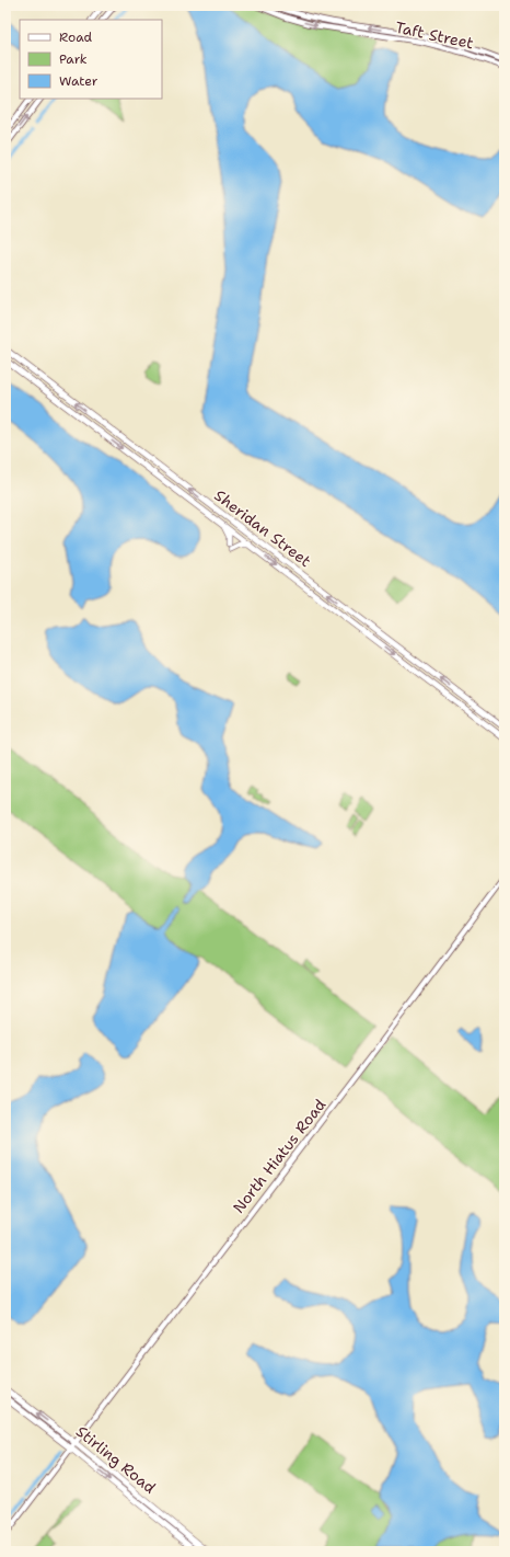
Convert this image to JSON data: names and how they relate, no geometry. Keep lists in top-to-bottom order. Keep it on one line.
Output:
{"streets":{"main road":["Sheridan Street","Stirling Road"],"street":["Taft Street","North Hiatus Road"]},"crossings":[["North Hiatus Road","Stirling Road"]],"legend":["Road","Park","Water"]}
